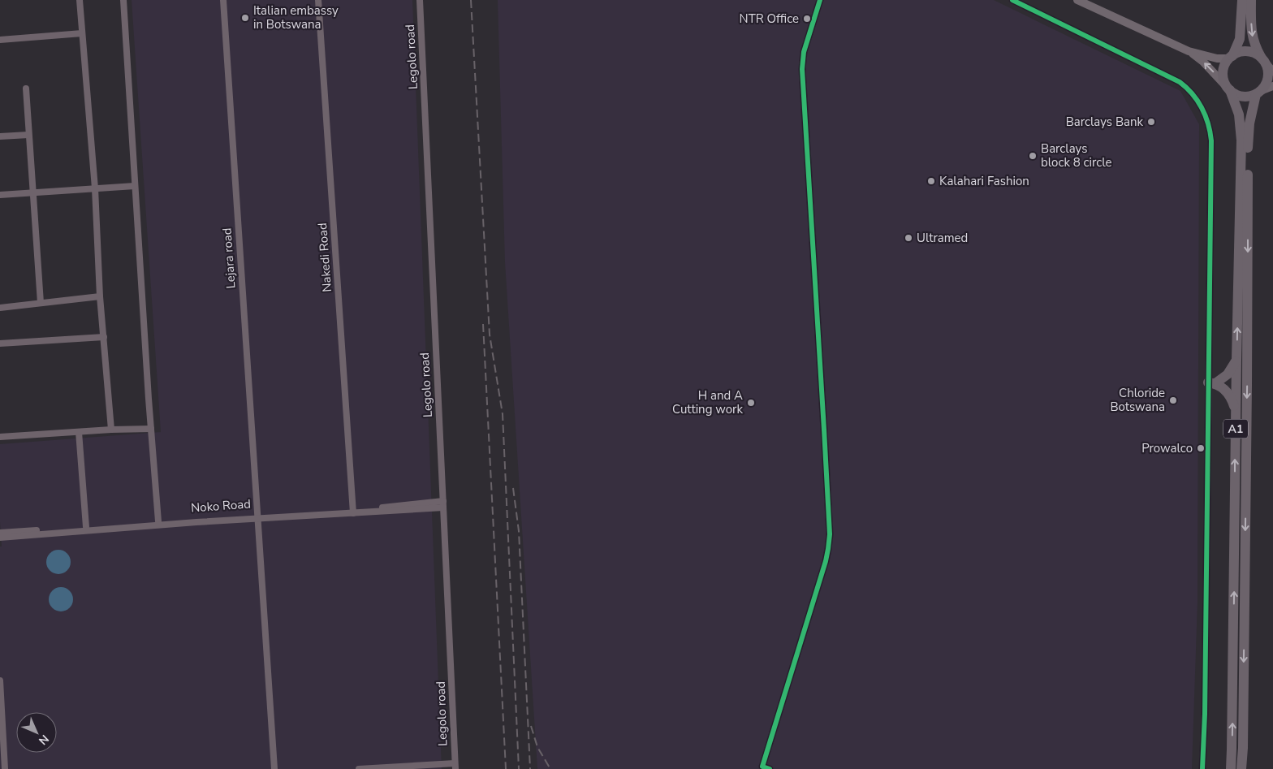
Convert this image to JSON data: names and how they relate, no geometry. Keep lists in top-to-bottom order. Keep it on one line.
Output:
{"streets":{"highway":["A1"],"street":["Legolo road","Nakedi Road","Lejara road","Noko Road"]},"crossings":[["Legolo road","Noko Road"],["Nakedi Road","Noko Road"],["Lejara road","Noko Road"]],"places":["Italian embassy in Botswana","NTR Office","Barclays Bank","Barclays block 8 circle","Kalahari Fashion","Ultramed","Chloride Botswana","H and A Cutting work","Prowalco"],"north":"bottom right"}
